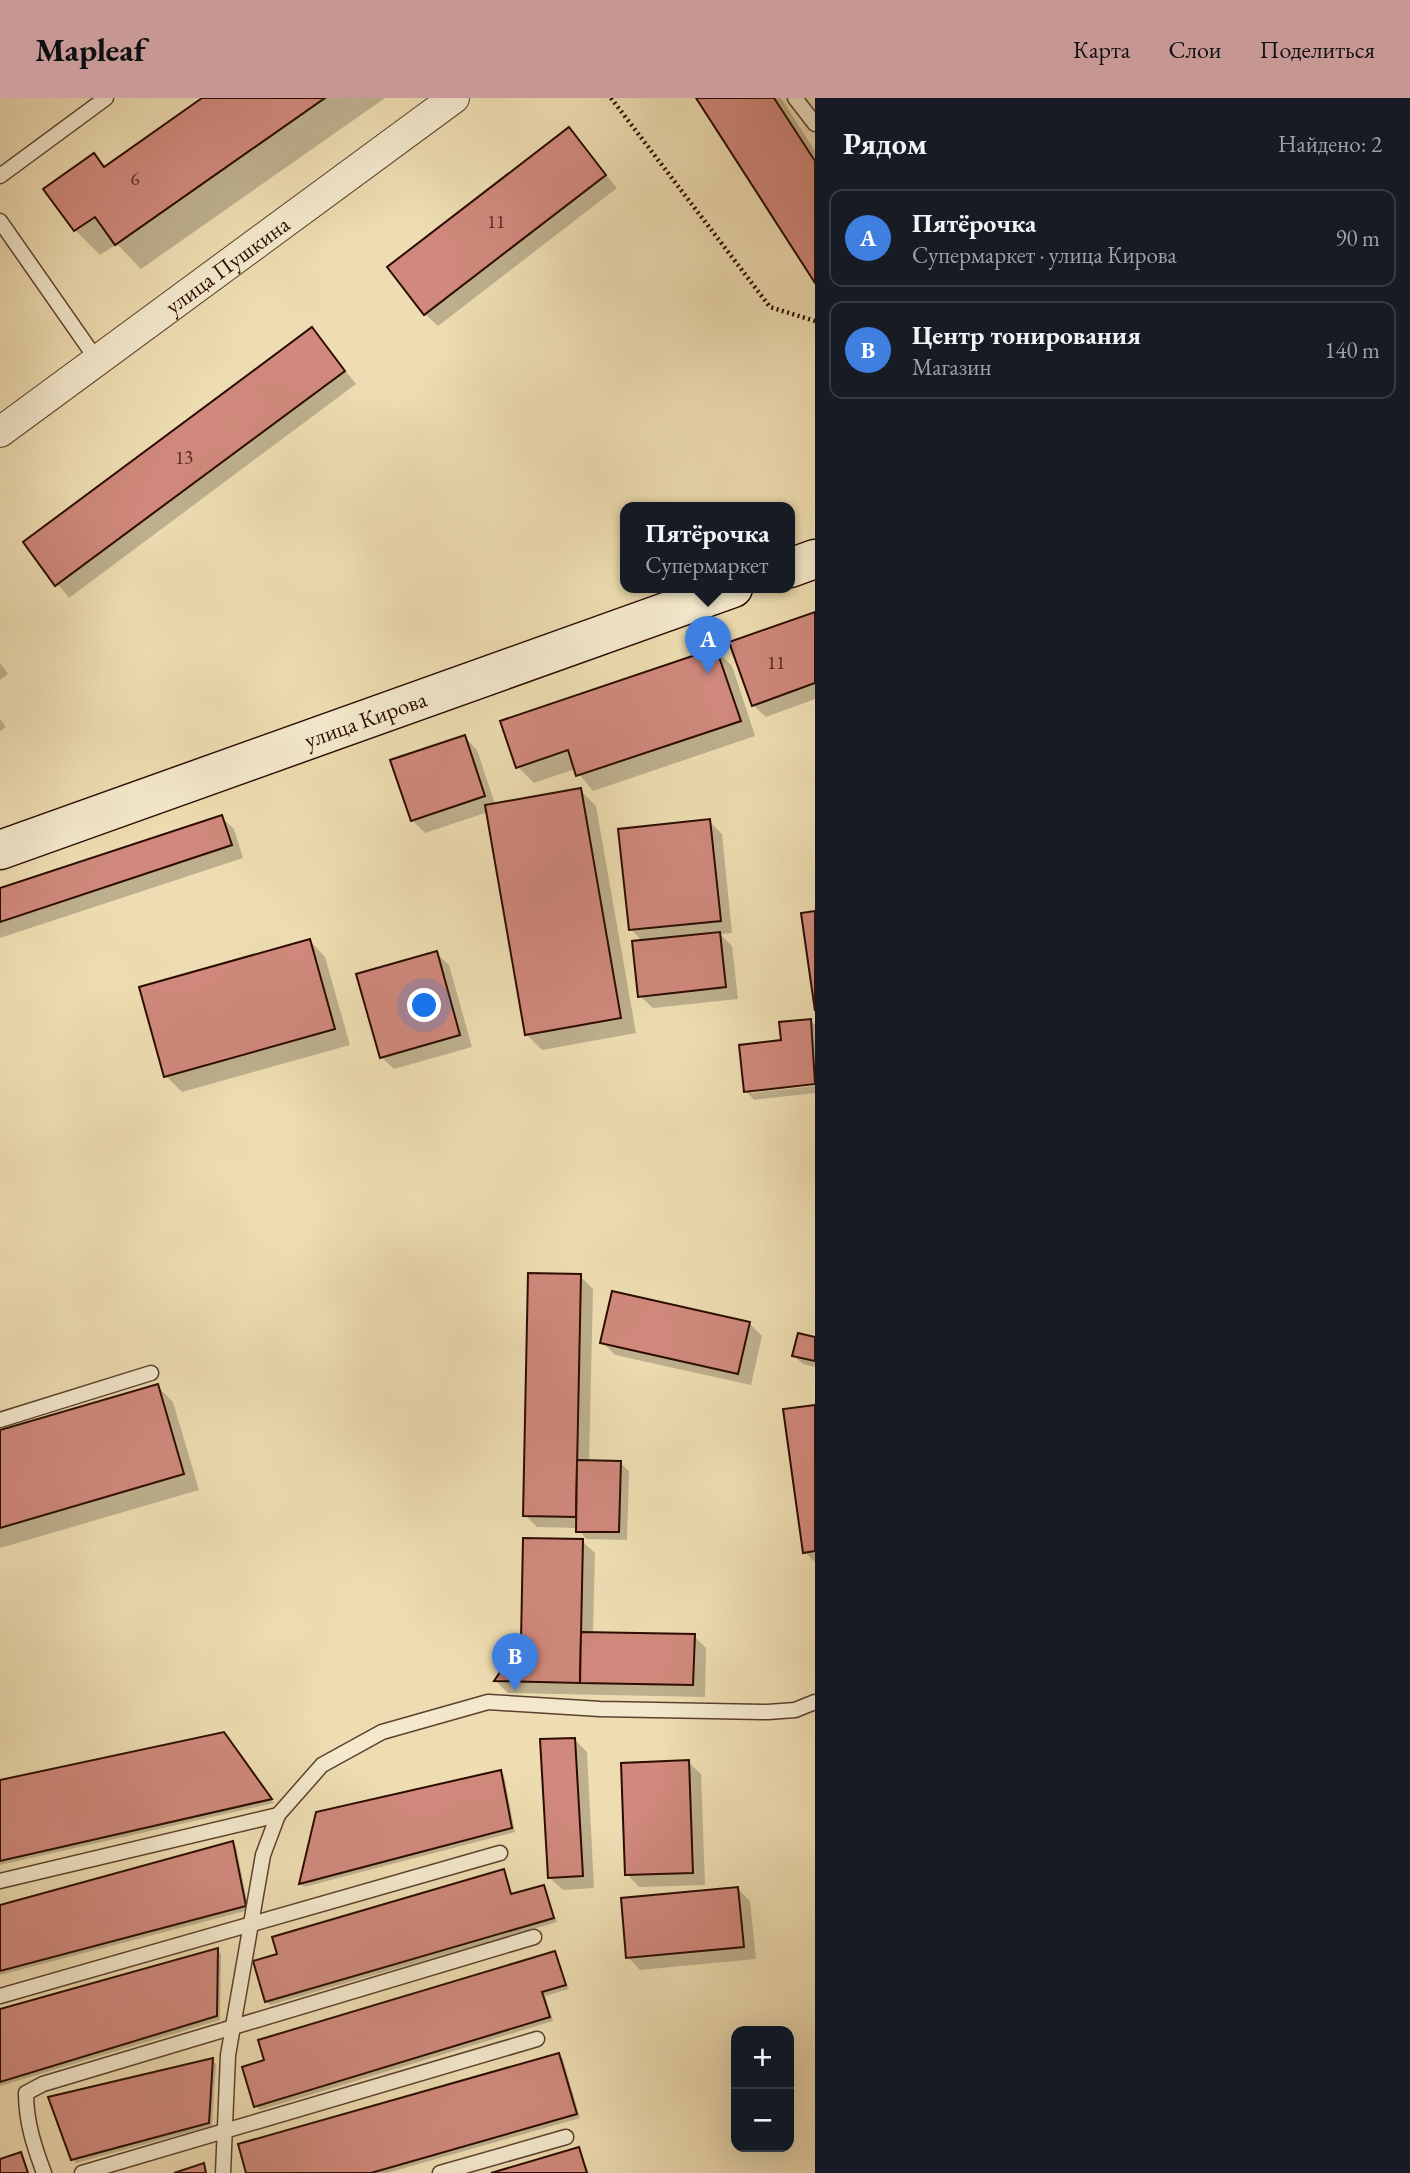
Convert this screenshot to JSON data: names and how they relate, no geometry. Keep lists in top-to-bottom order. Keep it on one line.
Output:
{"streets":{"street":["улица Пушкина","улица Кирова"]},"house_numbers":["6","11","13","11"],"page":{"header":"Mapleaf","nav":["Карта","Слои","Поделиться"],"heading":["Рядом","Найдено: 2"],"list":[{"mark":"A","name":"Пятёрочка","note":"Супермаркет · улица Кирова","value":"90 m"},{"mark":"B","name":"Центр тонирования","note":"Магазин","value":"140 m"}],"popup":["Пятёрочка","Супермаркет"],"pins":["A","B"],"map_buttons":["+","−"]}}
